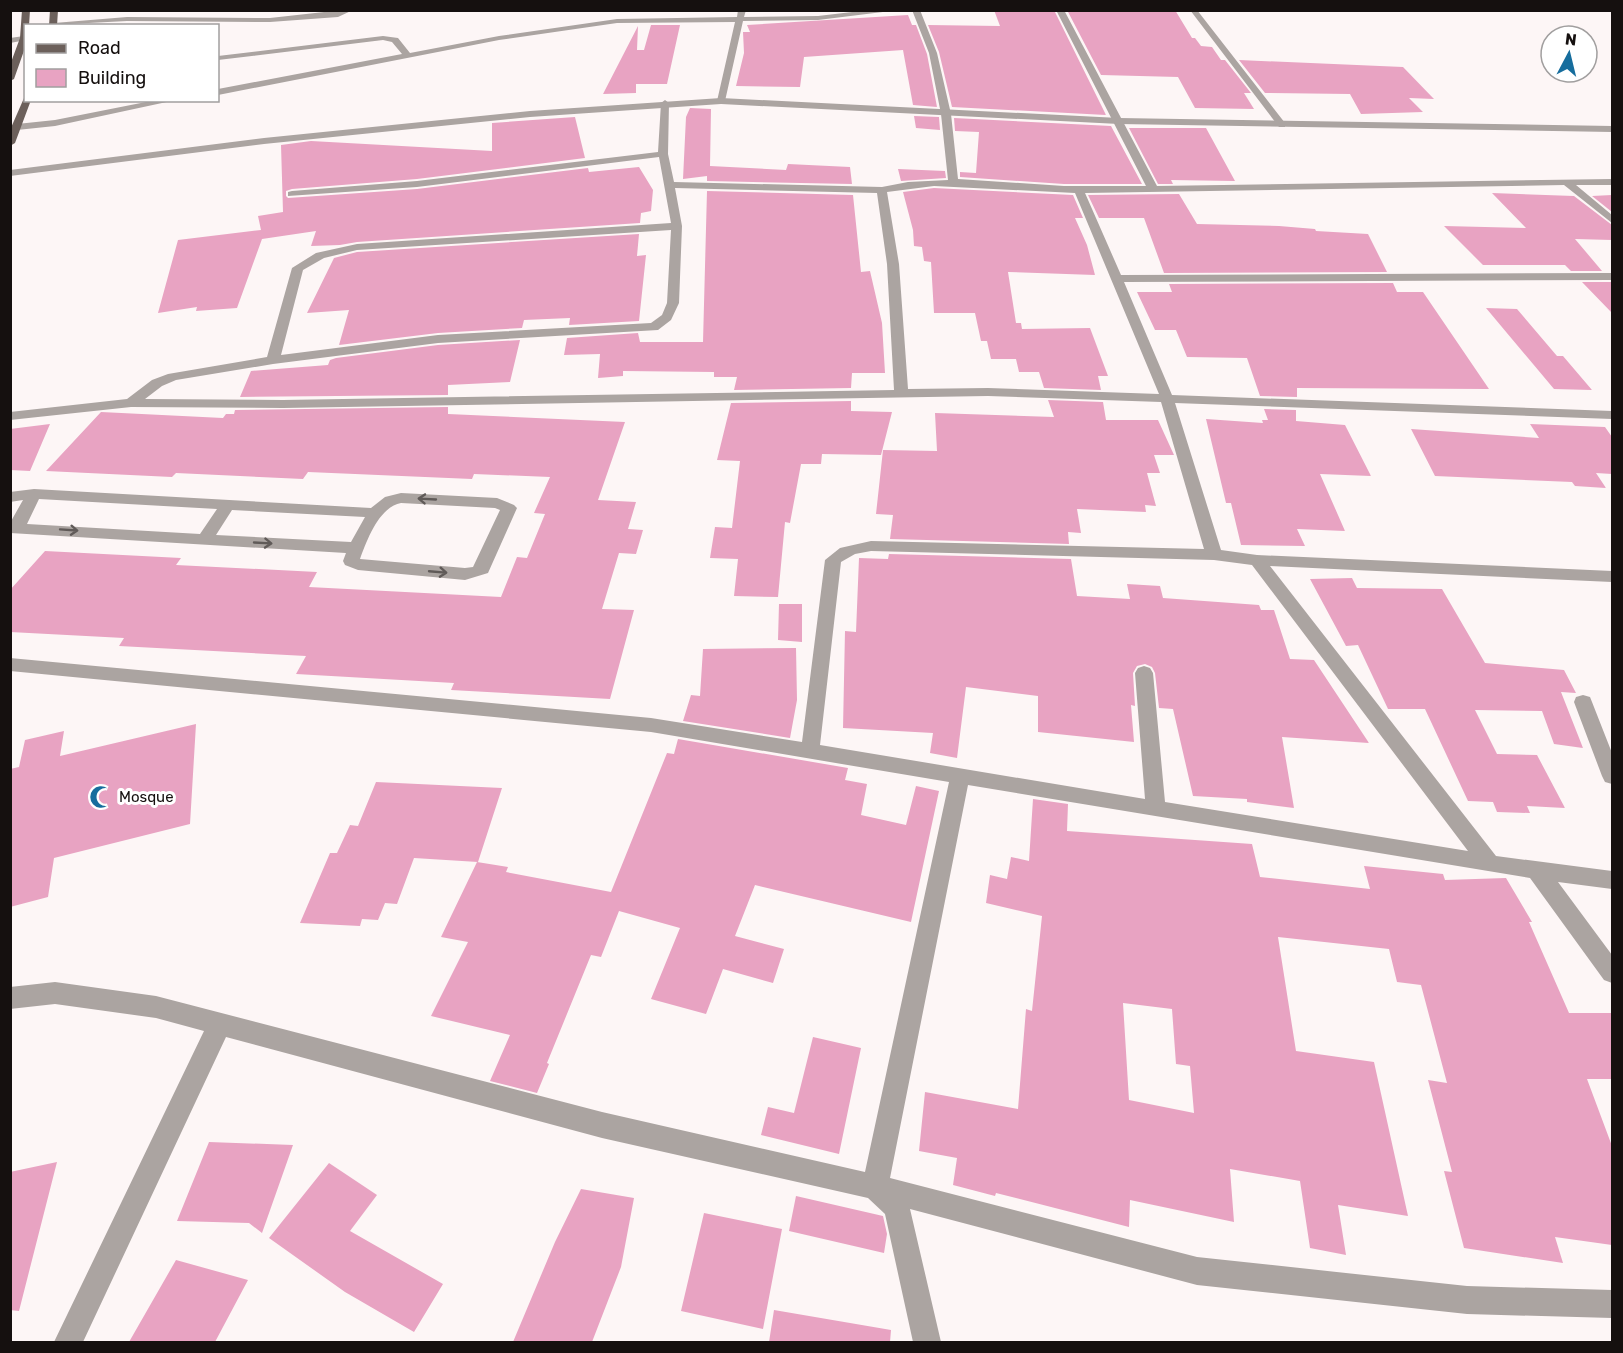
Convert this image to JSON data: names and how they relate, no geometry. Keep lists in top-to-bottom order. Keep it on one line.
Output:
{"places":{"mosque":["Mosque"]},"legend":["Road","Building"],"north":"top"}
